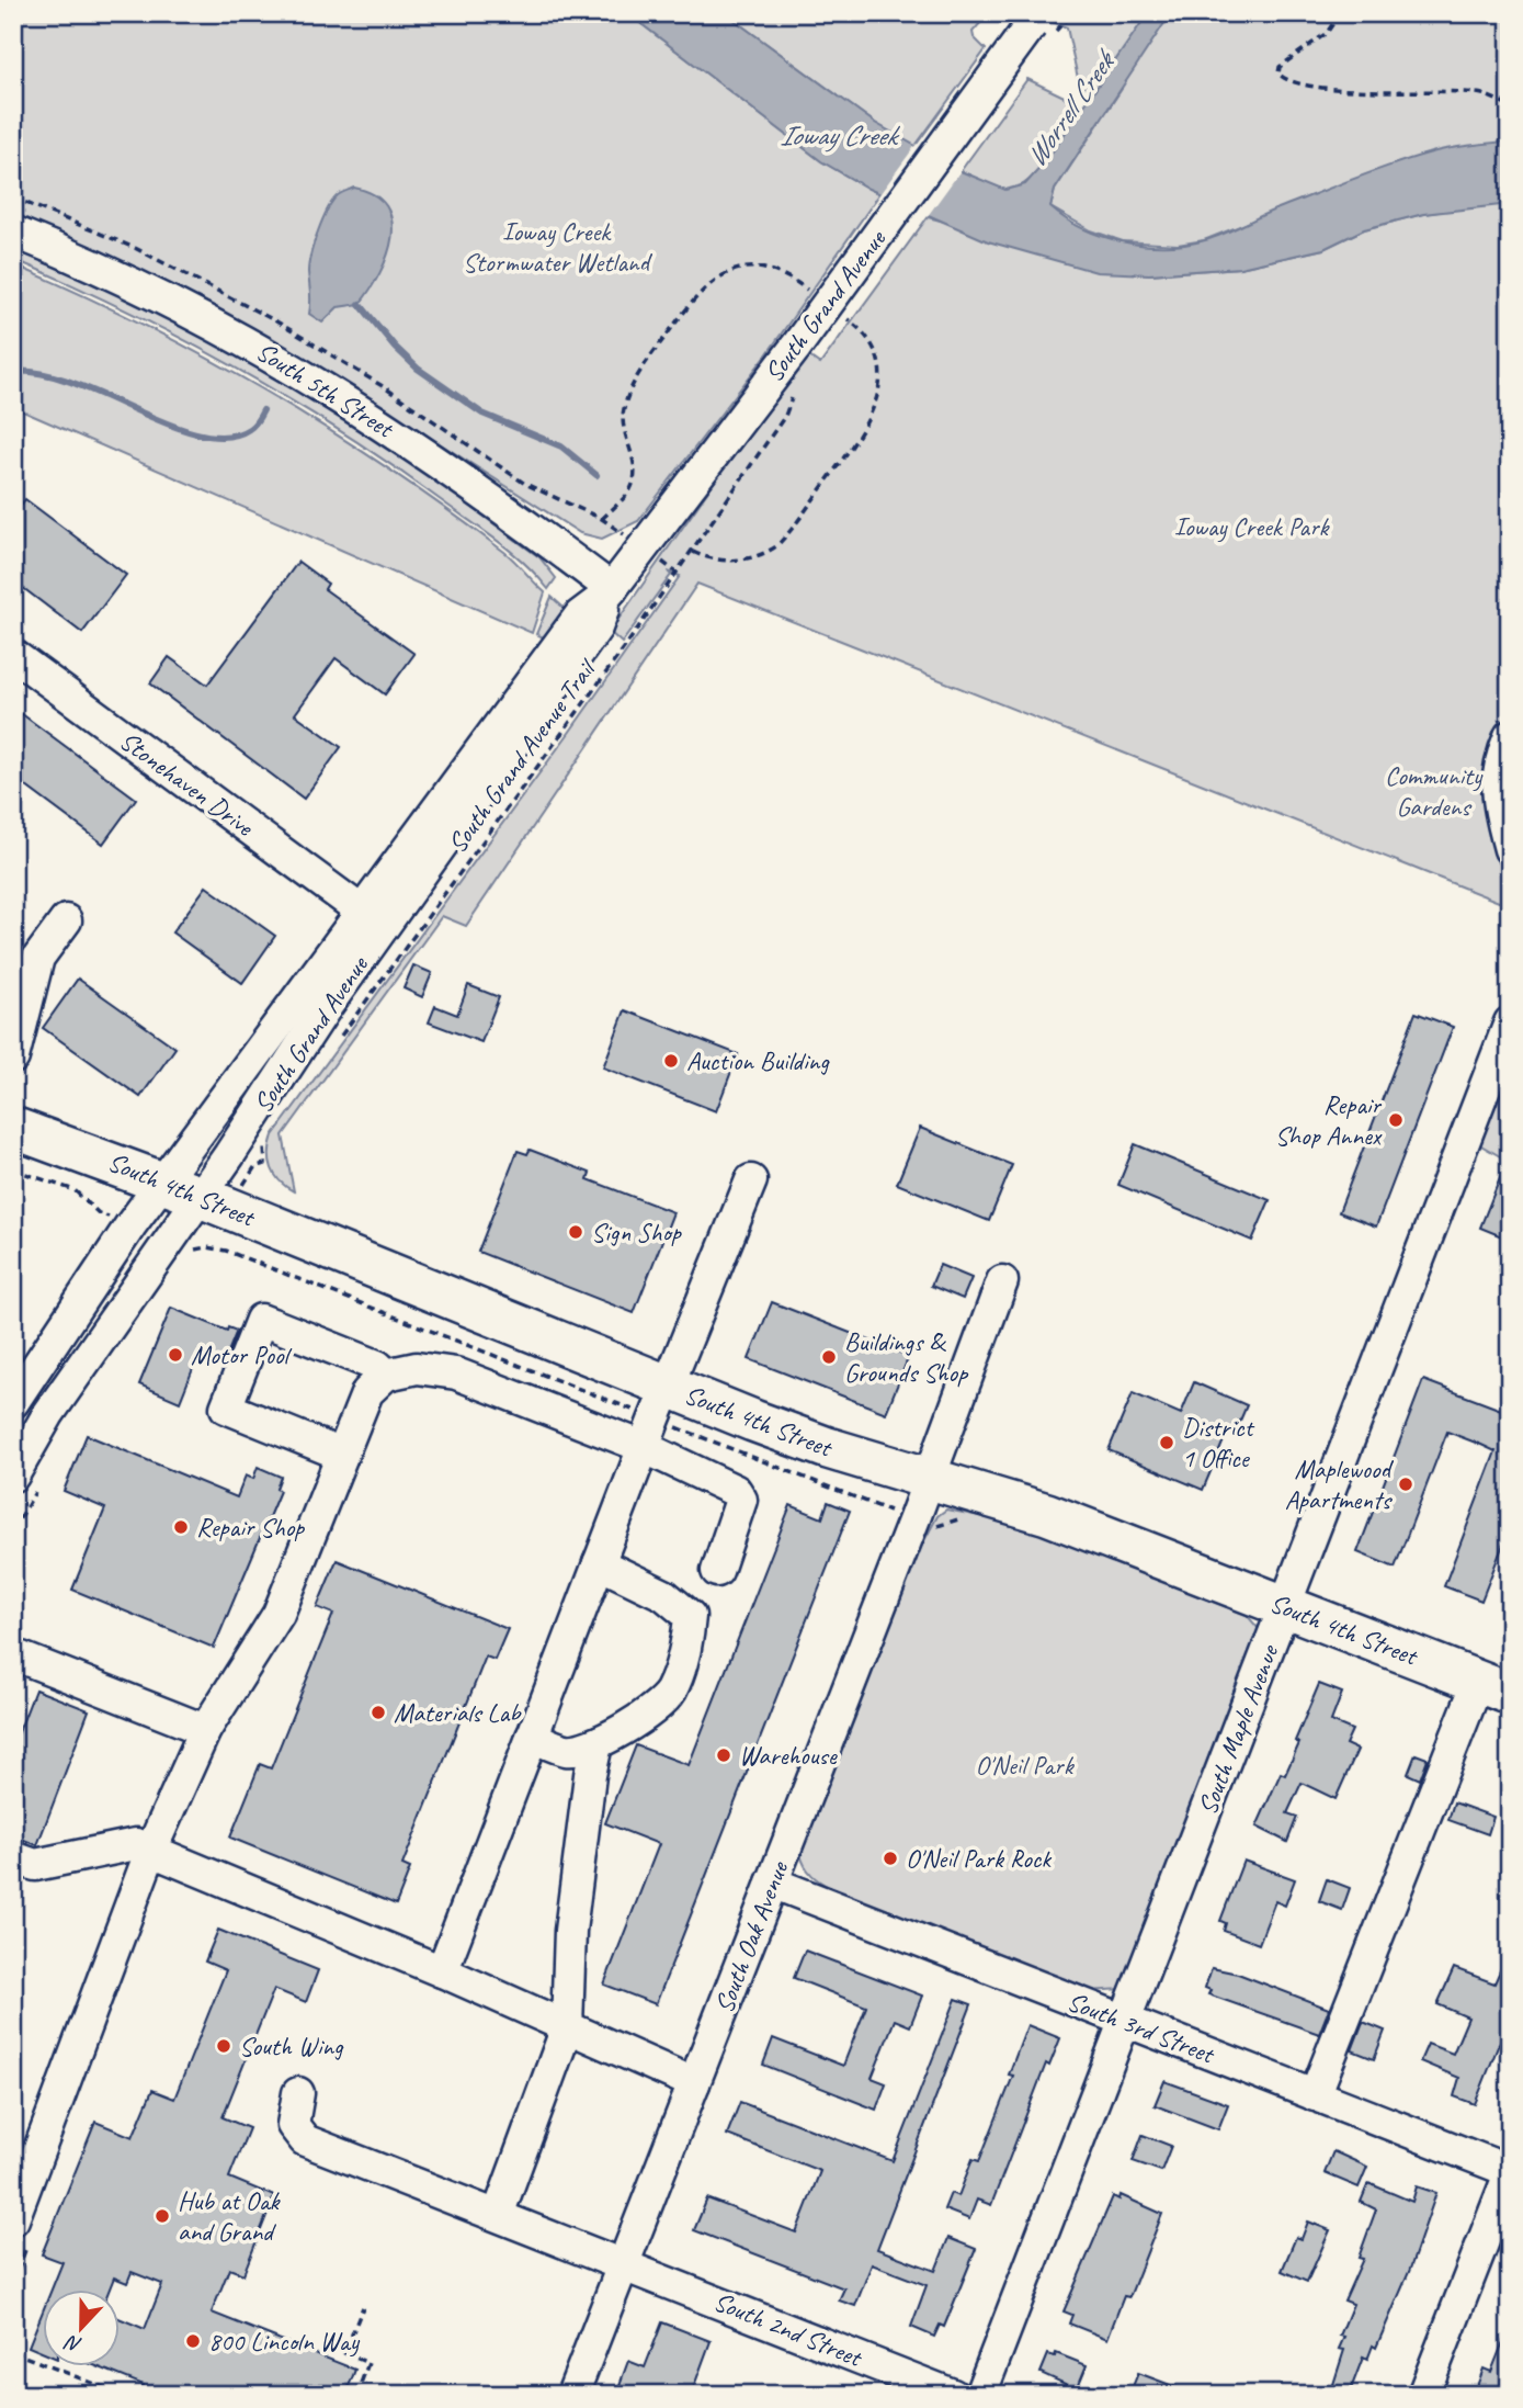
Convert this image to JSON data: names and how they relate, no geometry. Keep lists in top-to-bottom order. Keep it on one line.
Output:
{"streets":{"main road":["South 4th Street"],"street":["South Grand Avenue","South 5th Street","Stonehaven Drive","South Maple Avenue","South Oak Avenue","South 3rd Street","South 2nd Street"],"path":["South Grand Avenue Trail"]},"crossings":[["South Grand Avenue","South 5th Street"],["South Grand Avenue","Stonehaven Drive"],["South Grand Avenue","South 4th Street"],["South 4th Street","South Maple Avenue"],["South 4th Street","South Oak Avenue"],["South Maple Avenue","South 3rd Street"],["South Oak Avenue","South 3rd Street"],["South Oak Avenue","South 2nd Street"]],"water":["Worrell Creek","Ioway Creek"],"parks":["Ioway Creek Stormwater Wetland","Ioway Creek Park","Community Gardens","O'Neil Park"],"places":["Auction Building","Repair Shop Annex","Sign Shop","Motor Pool","Buildings & Grounds Shop","District 1 Office","Maplewood Apartments","Repair Shop","Materials Lab","Warehouse","O'Neil Park Rock","South Wing","Hub at Oak and Grand","800 Lincoln Way"],"north":"bottom"}
